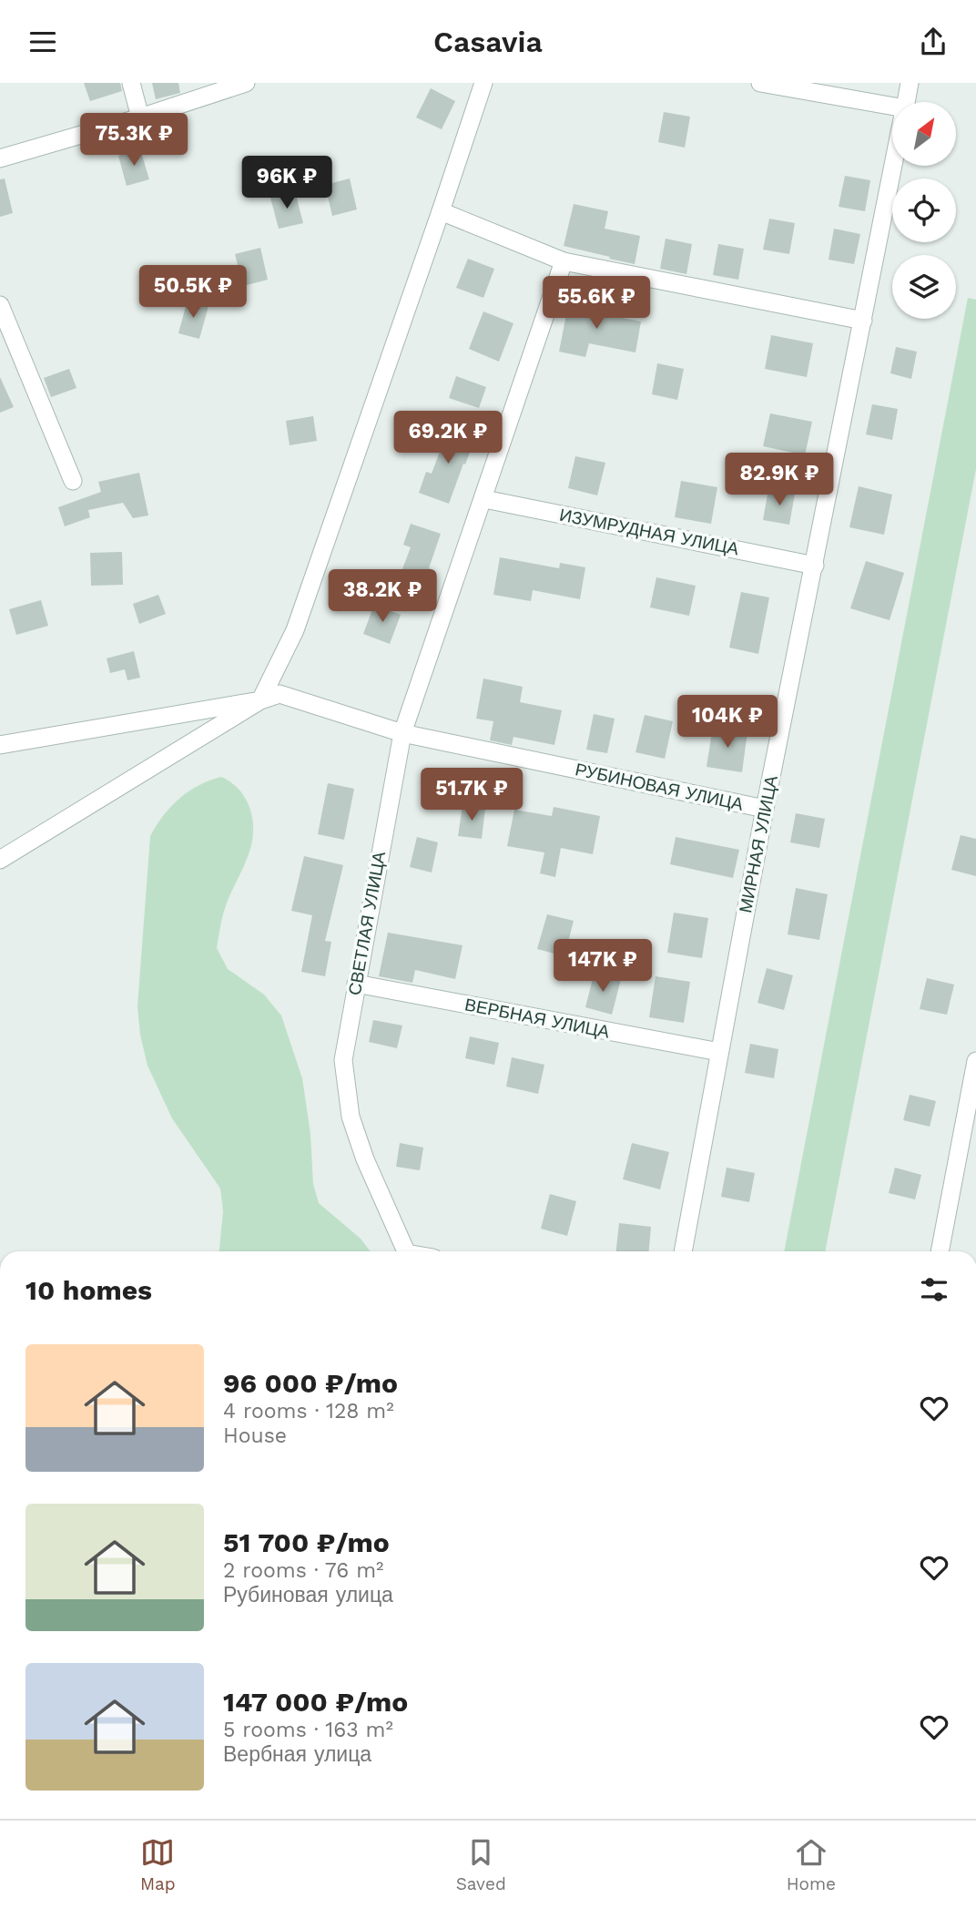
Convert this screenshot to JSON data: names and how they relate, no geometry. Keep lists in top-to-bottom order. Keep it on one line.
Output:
{"streets":{"street":["ИЗУМРУДНАЯ УЛИЦА","РУБИНОВАЯ УЛИЦА","МИРНАЯ УЛИЦА","СВЕТЛАЯ УЛИЦА","ВЕРБНАЯ УЛИЦА"]},"crossings":[["ИЗУМРУДНАЯ УЛИЦА","МИРНАЯ УЛИЦА"],["ИЗУМРУДНАЯ УЛИЦА","СВЕТЛАЯ УЛИЦА"],["РУБИНОВАЯ УЛИЦА","МИРНАЯ УЛИЦА"],["РУБИНОВАЯ УЛИЦА","СВЕТЛАЯ УЛИЦА"],["МИРНАЯ УЛИЦА","ВЕРБНАЯ УЛИЦА"],["СВЕТЛАЯ УЛИЦА","ВЕРБНАЯ УЛИЦА"]],"north":"top right","page":{"header":"Casavia","price":["75.3K ₽","96K ₽","50.5K ₽","55.6K ₽","69.2K ₽","82.9K ₽","38.2K ₽","104K ₽","51.7K ₽","147K ₽"],"heading":"10 homes","list":[{"name":"96 000 ₽/mo","note":"4 rooms · 128 m² · House"},{"name":"51 700 ₽/mo","note":"2 rooms · 76 m² · Рубиновая улица"},{"name":"147 000 ₽/mo","note":"5 rooms · 163 m² · Вербная улица"}],"tabs":["Map","Saved","Home"]}}
